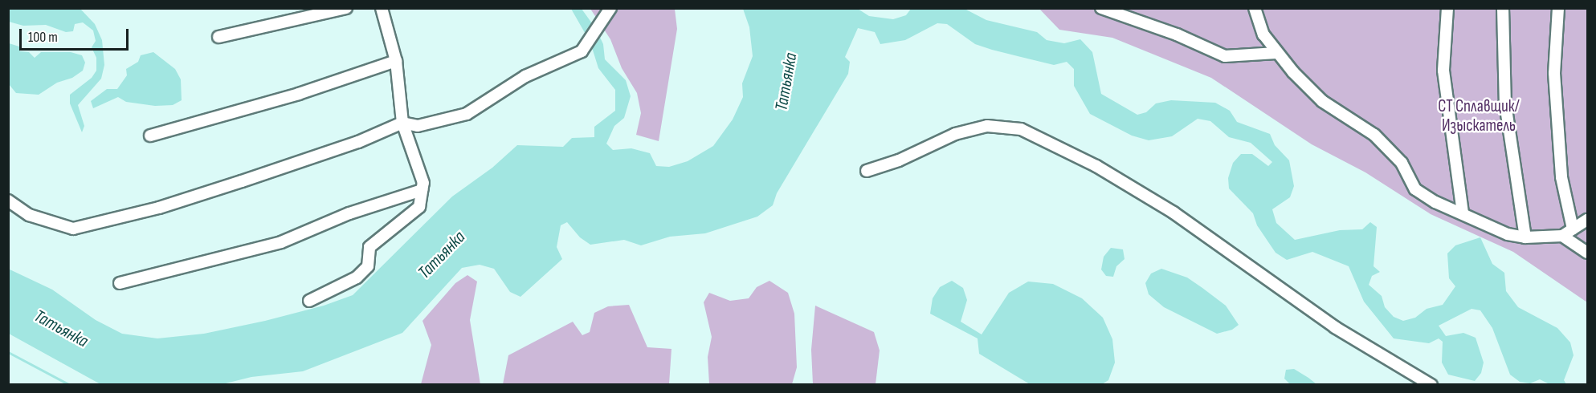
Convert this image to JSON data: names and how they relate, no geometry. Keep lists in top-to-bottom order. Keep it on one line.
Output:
{"water":["Татьянка"],"parks":["СТ Сплавщик/ Изыскатель"],"scale_bar":"100 m"}
